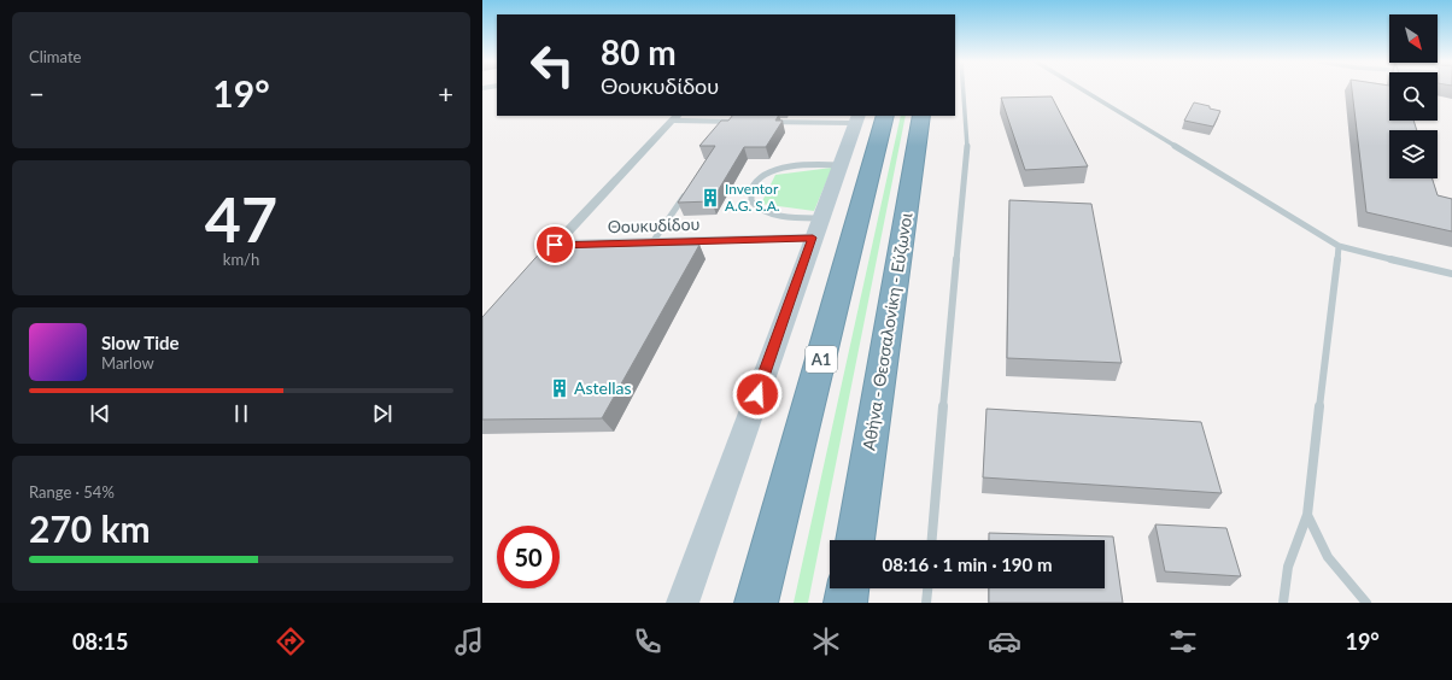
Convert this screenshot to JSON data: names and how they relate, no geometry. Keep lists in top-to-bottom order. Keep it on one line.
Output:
{"streets":{"highway":["Αθήνα - Θεσσαλονίκη - Εύζωνοι","Α1"],"street":["Θουκυδίδου"]},"places":{"building":["Inventor A.G. S.A.","Astellas"]},"north":"bottom right","page":{"tile":["Climate",["47","km/h"],["Range · 54%","270 km"]],"turn":["80 m","Θουκυδίδου"],"heat":["−","19°","+"],"song":["Slow Tide","Marlow"],"limit":"50","trip":"08:16 · 1 min · 190 m","tabs":["08:15","19°"]}}
